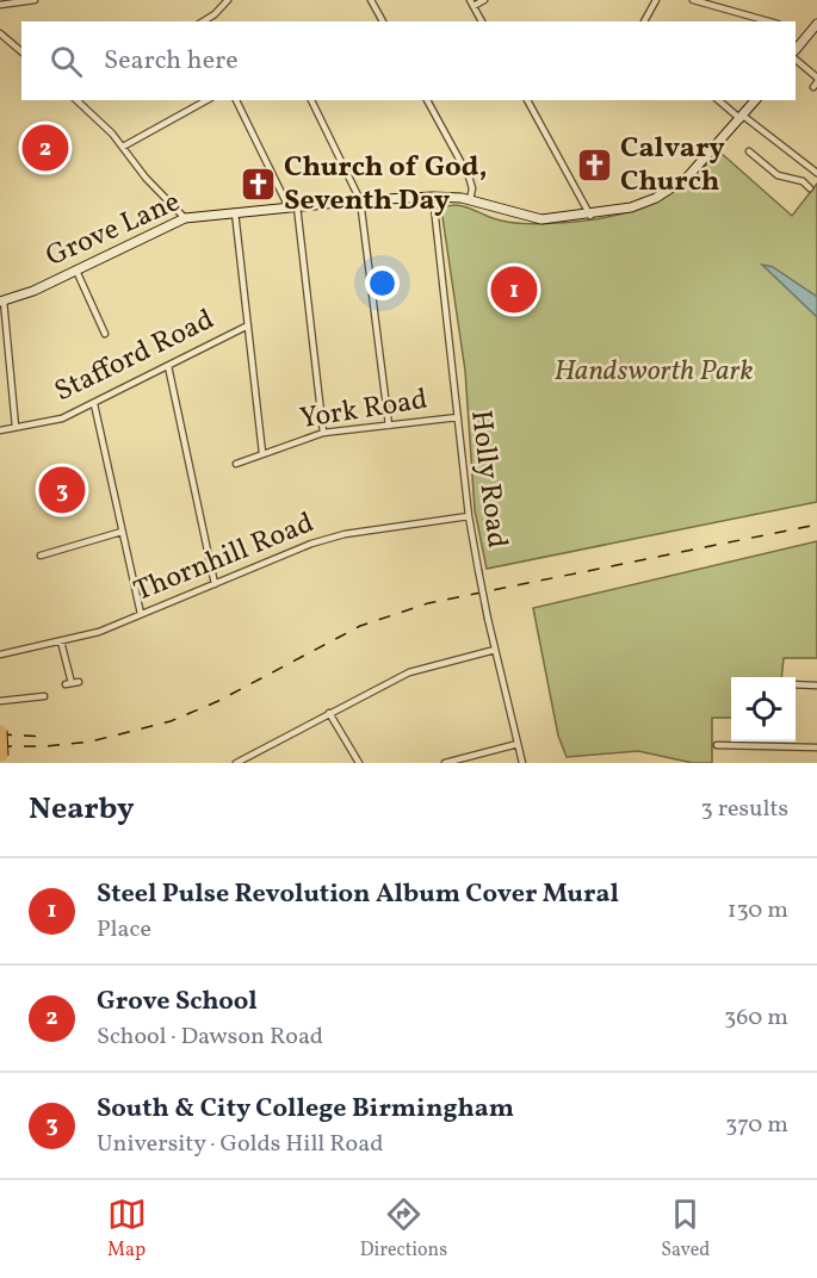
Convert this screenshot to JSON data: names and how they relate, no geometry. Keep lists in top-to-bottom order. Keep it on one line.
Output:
{"streets":{"street":["Grove Lane","Stafford Road","York Road","Holly Road","Thornhill Road"]},"crossings":[["Grove Lane","Holly Road"],["York Road","Holly Road"],["Holly Road","Thornhill Road"]],"parks":["Handsworth Park"],"places":{"church":["Calvary Church","Church of God, Seventh Day"]},"page":{"search":"Search here","pins":["2","1","3"],"heading":["Nearby","3 results"],"list":[{"mark":"1","name":"Steel Pulse Revolution Album Cover Mural","note":"Place","value":"130 m"},{"mark":"2","name":"Grove School","note":"School · Dawson Road","value":"360 m"},{"mark":"3","name":"South & City College Birmingham","note":"University · Golds Hill Road","value":"370 m"}],"nav":["Map","Directions","Saved"]}}
